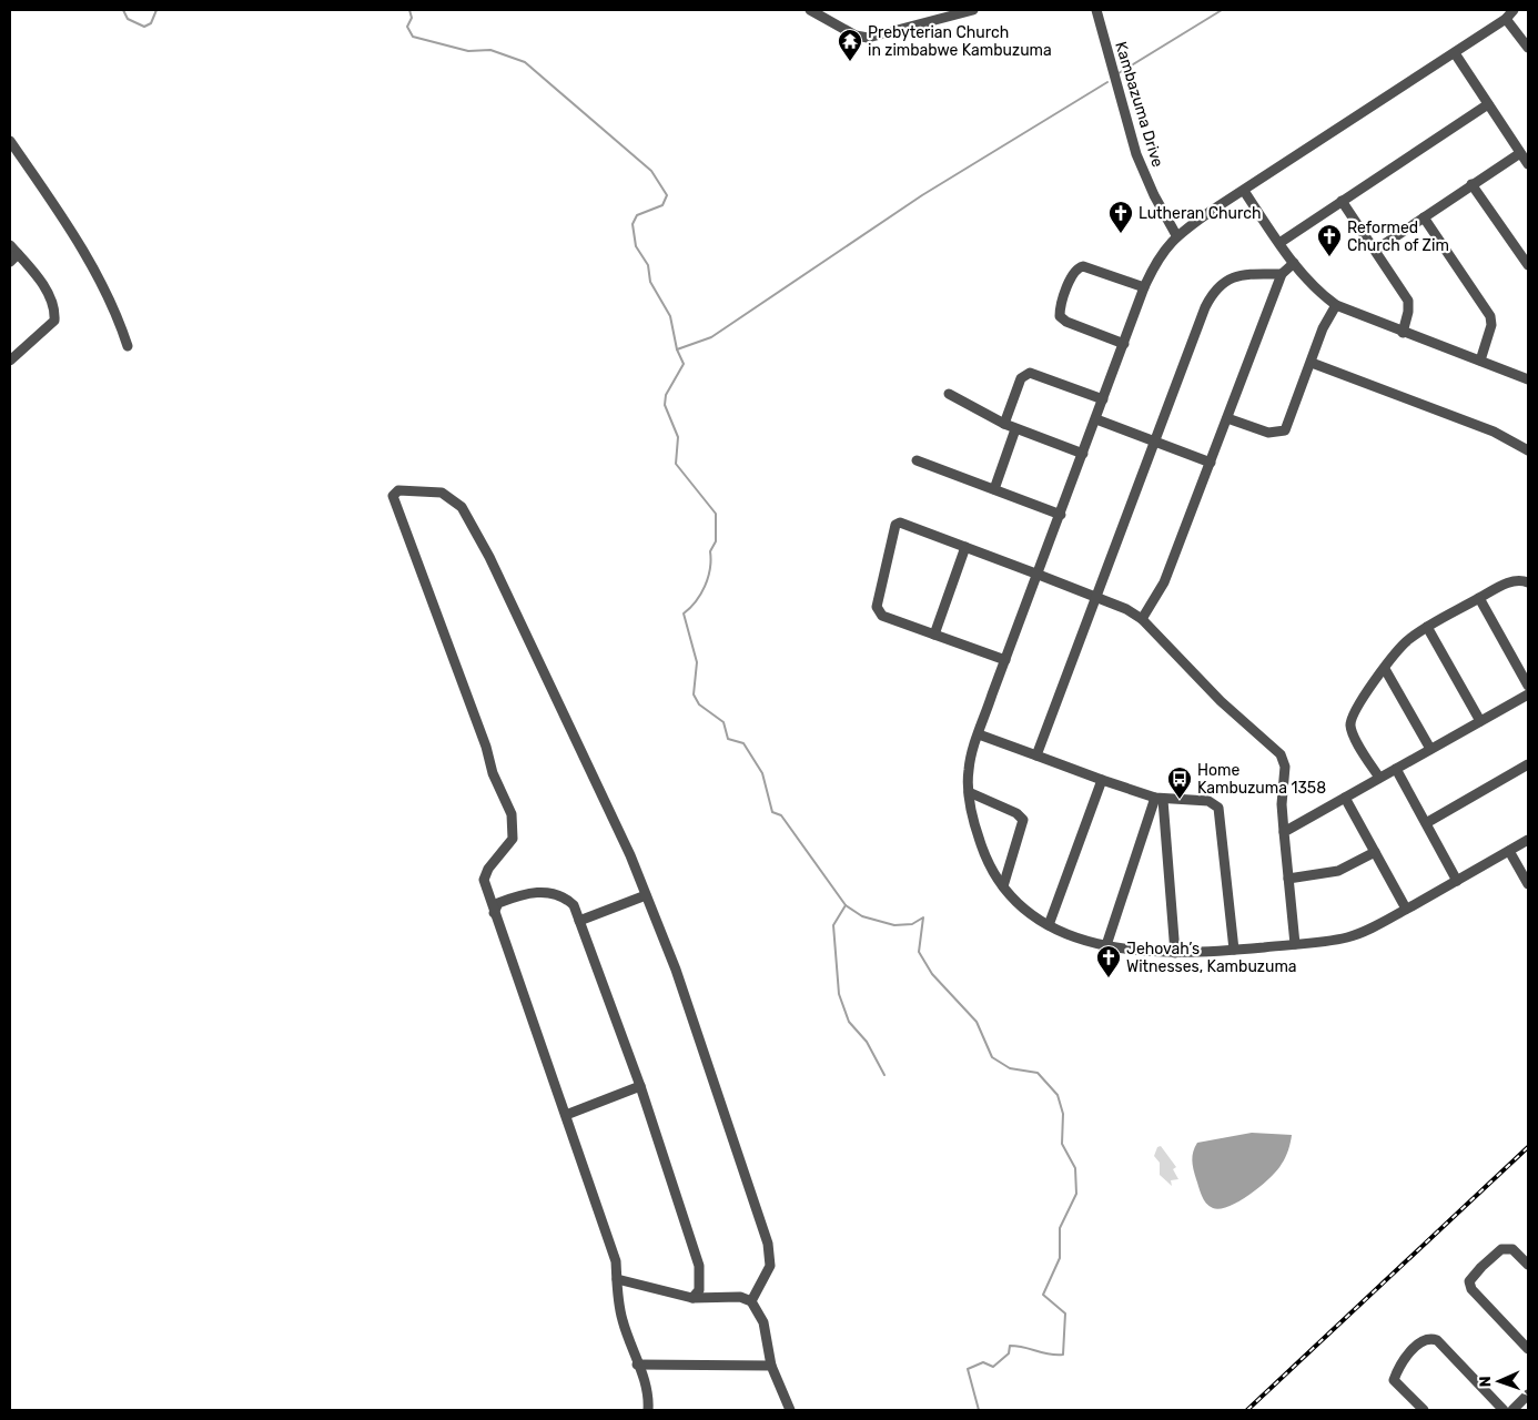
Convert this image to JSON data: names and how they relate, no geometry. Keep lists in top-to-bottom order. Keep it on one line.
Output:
{"streets":{"street":["Kambazuma Drive"]},"places":{"temple":["Prebyterian Church in zimbabwe Kambuzuma"],"church":["Lutheran Church","Reformed Church of Zim","Jehovah’s Witnesses, Kambuzuma"],"bus stop":["Home Kambuzuma 1358"]},"north":"left"}
